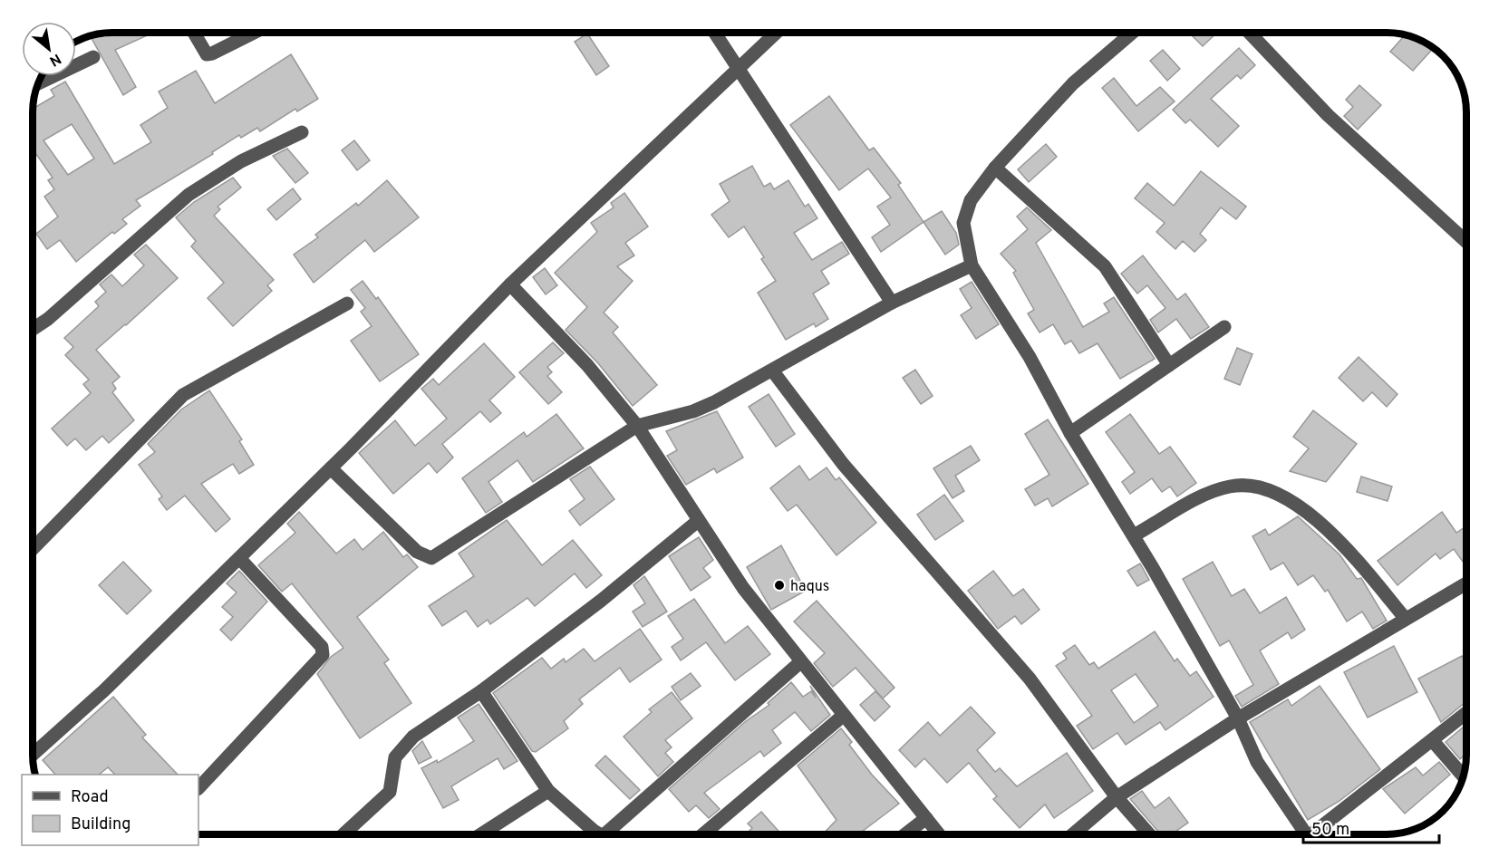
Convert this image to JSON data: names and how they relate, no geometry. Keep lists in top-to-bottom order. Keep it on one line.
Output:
{"places":["haqus"],"legend":["Road","Building"],"scale_bar":"50 m","north":"bottom right"}
